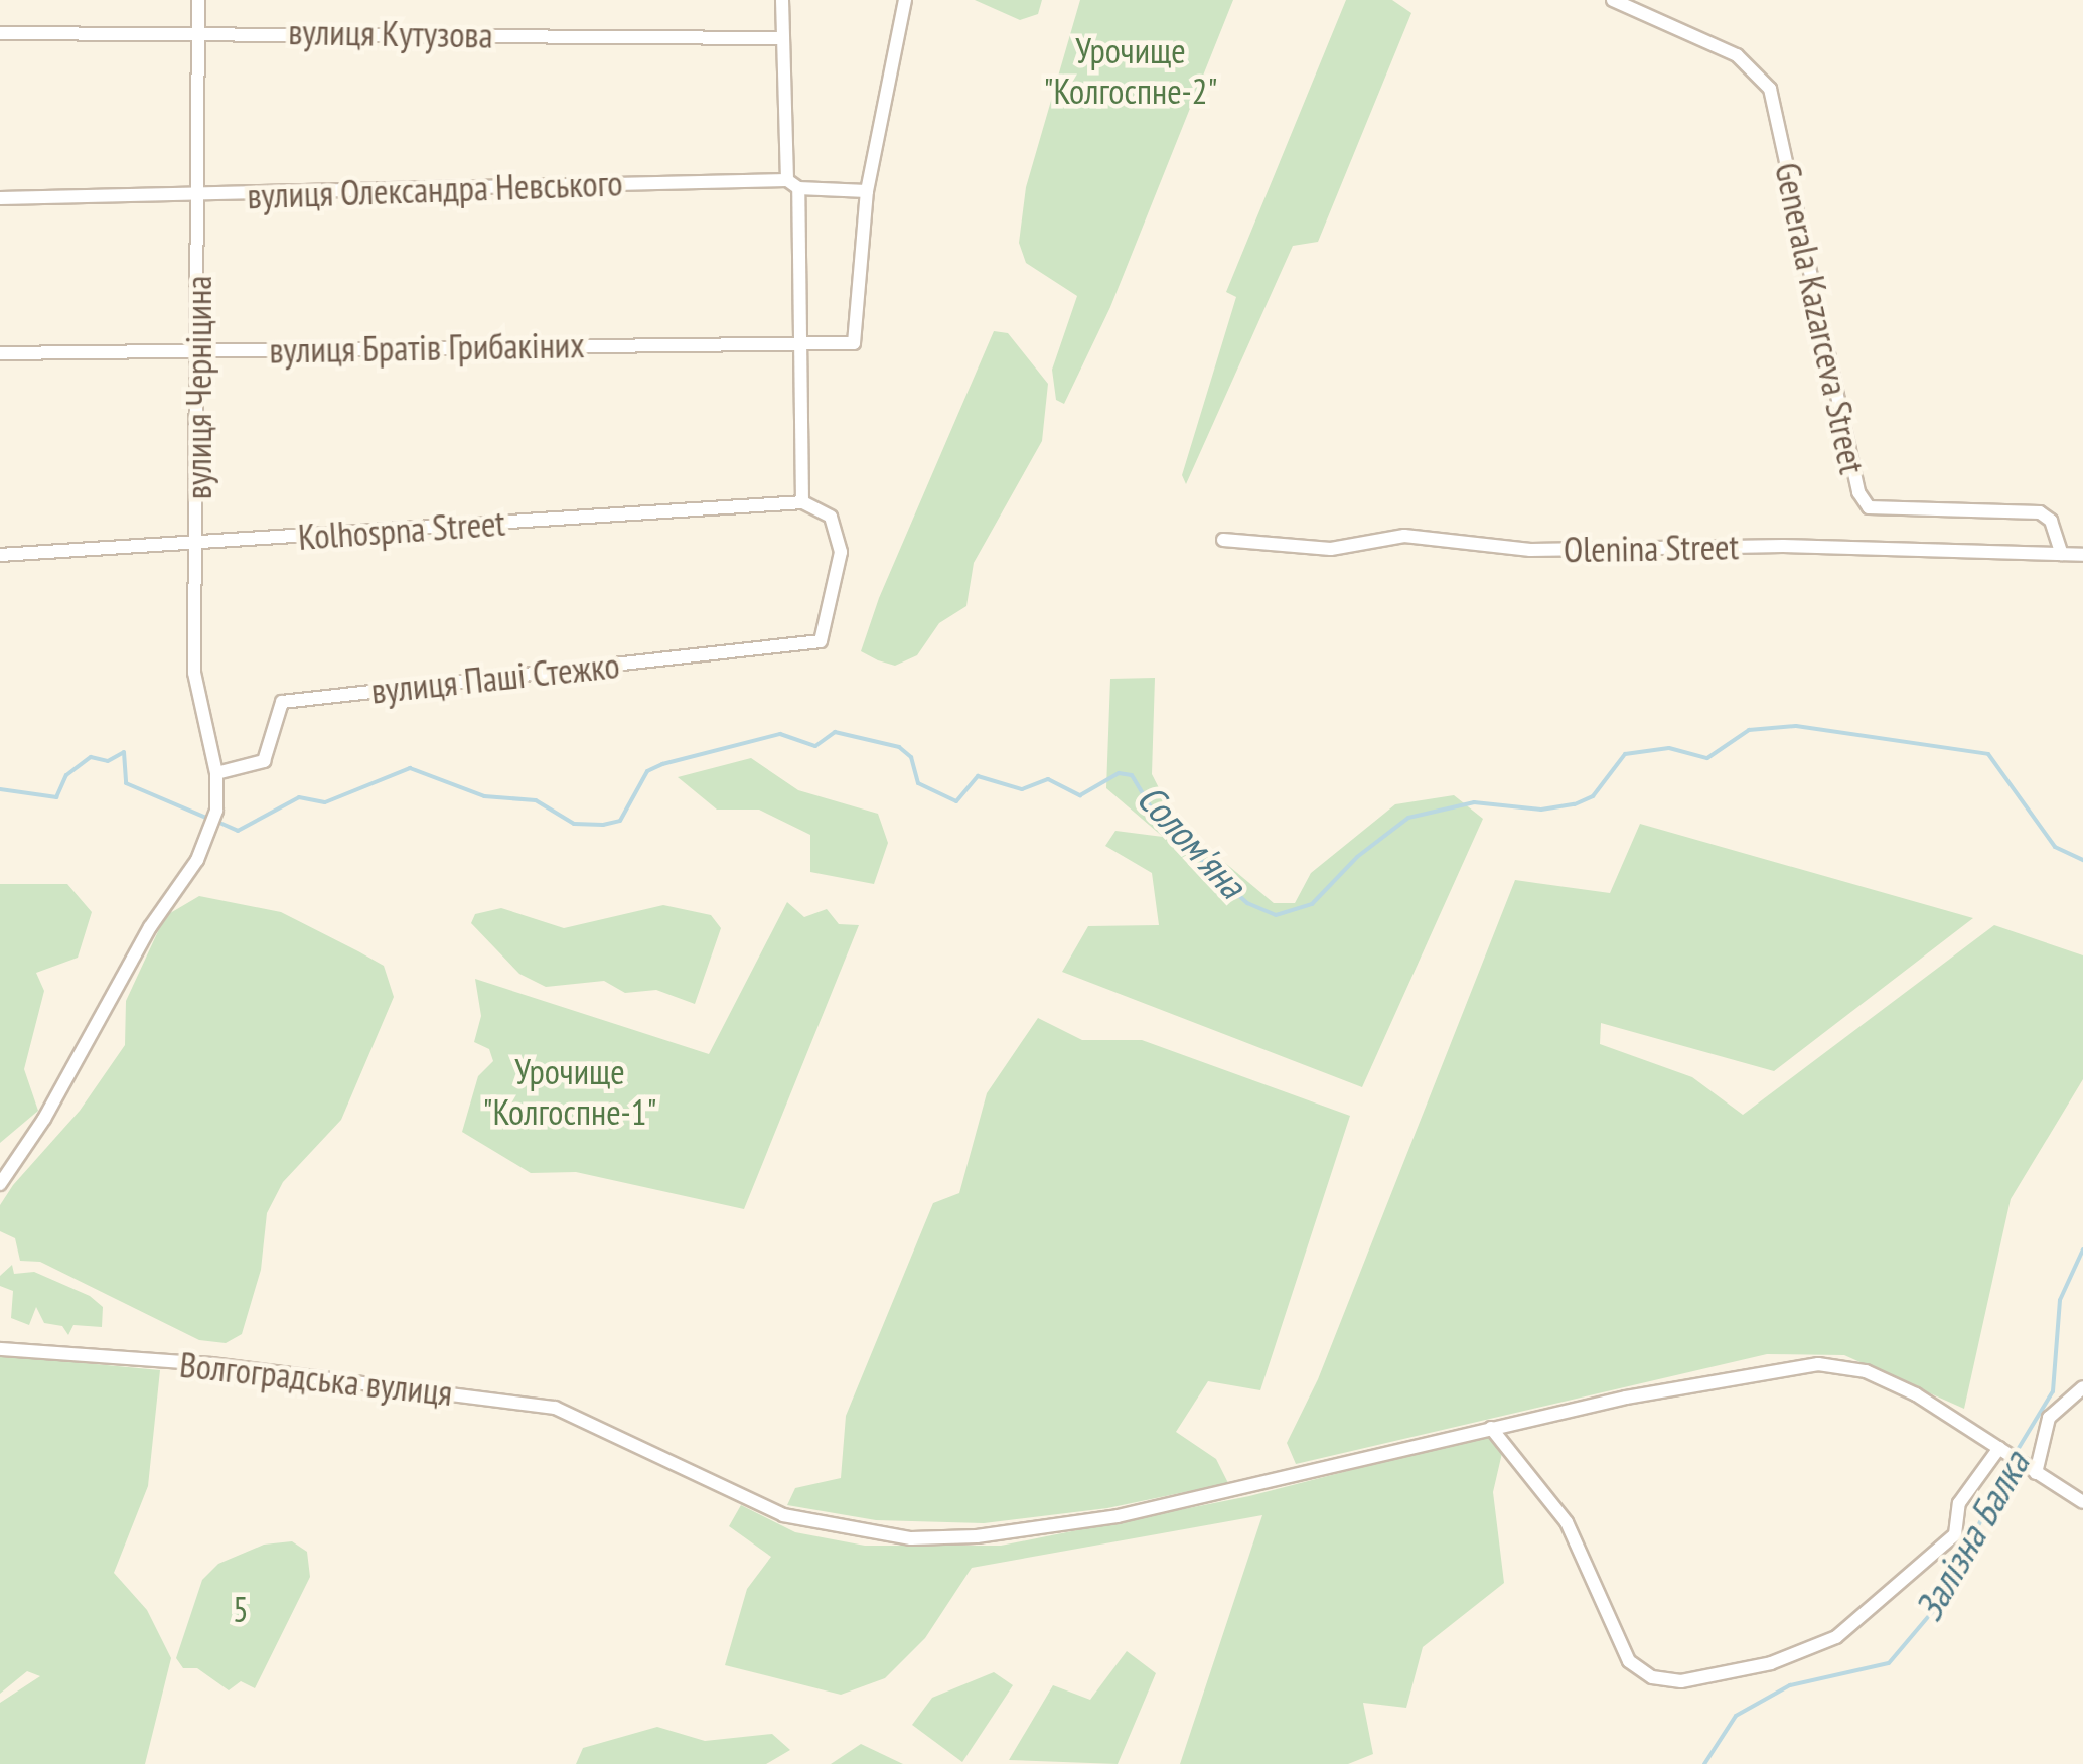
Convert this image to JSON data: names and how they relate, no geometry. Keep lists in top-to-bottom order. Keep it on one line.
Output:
{"streets":{"street":["вулиця Кутузова","вулиця Олександра Невського","Generala Kazarceva Street","вулиця Братів Грибакіних","вулиця Черніцина","Kolhospna Street","Olenina Street","вулиця Паші Стежко","Волгоградська вулиця"]},"crossings":[["вулиця Кутузова","вулиця Черніцина"],["вулиця Олександра Невського","вулиця Братів Грибакіних"],["вулиця Олександра Невського","вулиця Черніцина"],["Generala Kazarceva Street","Olenina Street"],["вулиця Братів Грибакіних","вулиця Черніцина"],["вулиця Черніцина","Kolhospna Street"],["вулиця Черніцина","вулиця Паші Стежко"],["Kolhospna Street","вулиця Паші Стежко"]],"water":["Солом'яна","Залізна Балка"],"parks":["Урочище \"Колгоспне-2\"","Урочище \"Колгоспне-1\"","5"]}
